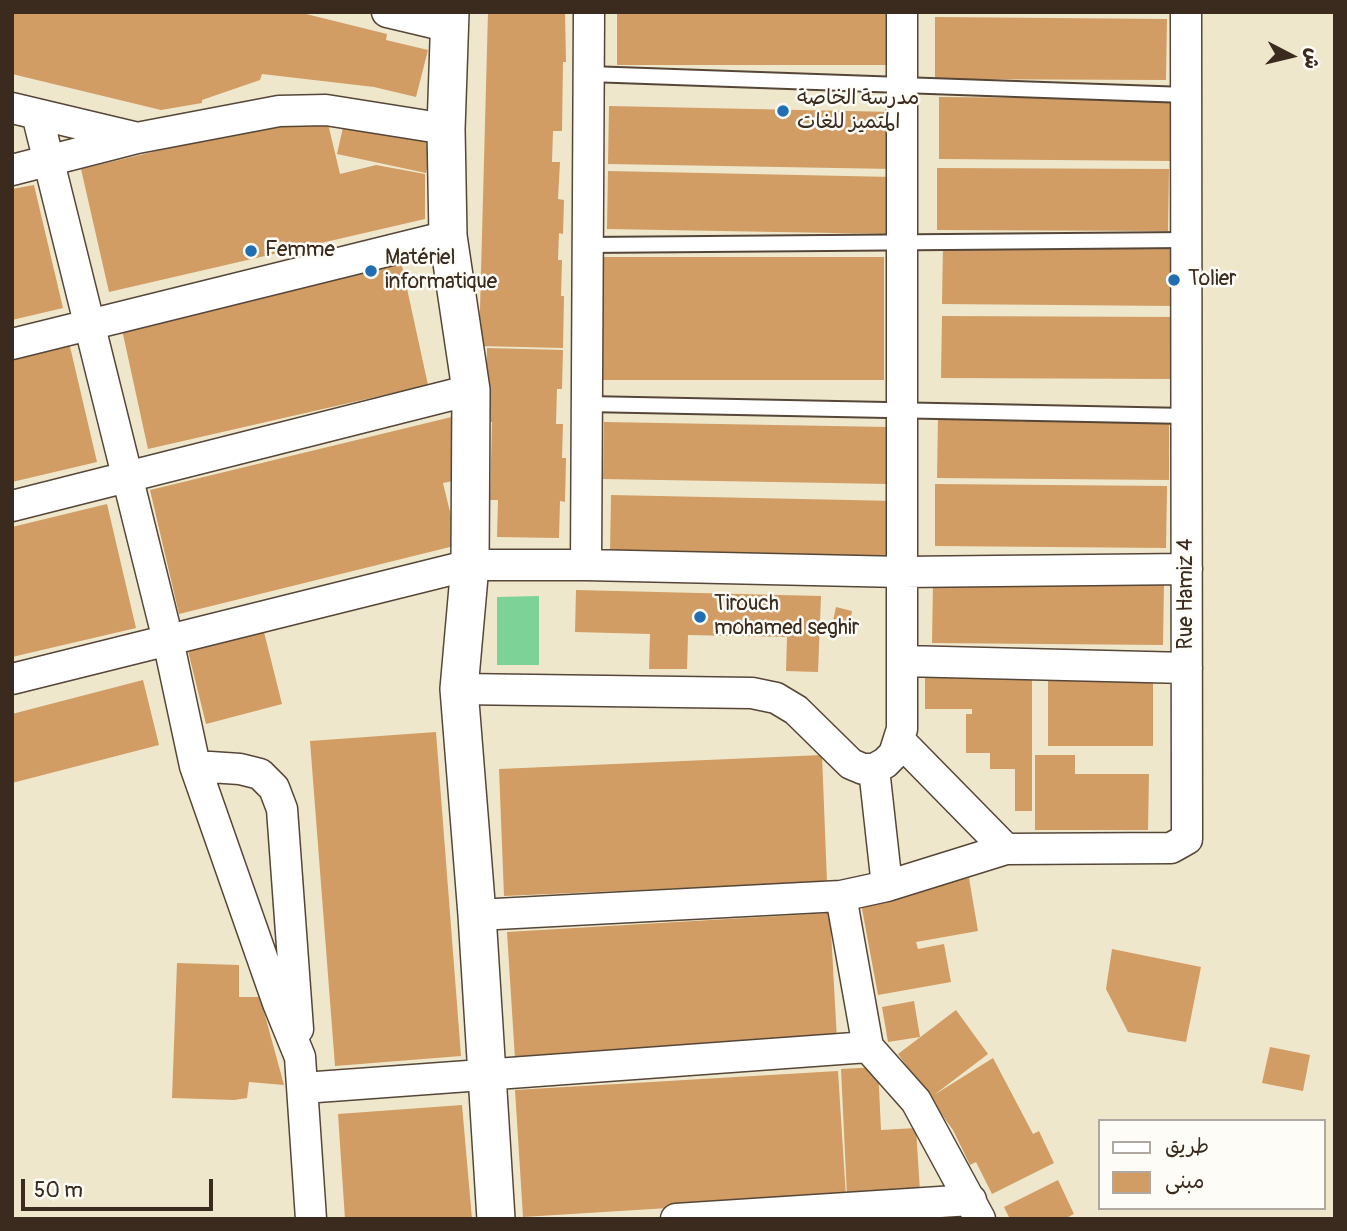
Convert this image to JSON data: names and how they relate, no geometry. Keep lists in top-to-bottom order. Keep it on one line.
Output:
{"streets":{"street":["Rue Hamiz 4"]},"places":["مدرسة الخاصة المتميز للغات","Femme","Matériel informatique","Tolier","Tirouch mohamed seghir"],"legend":["طريق","مبنى"],"scale_bar":"50 m","north":"right"}
